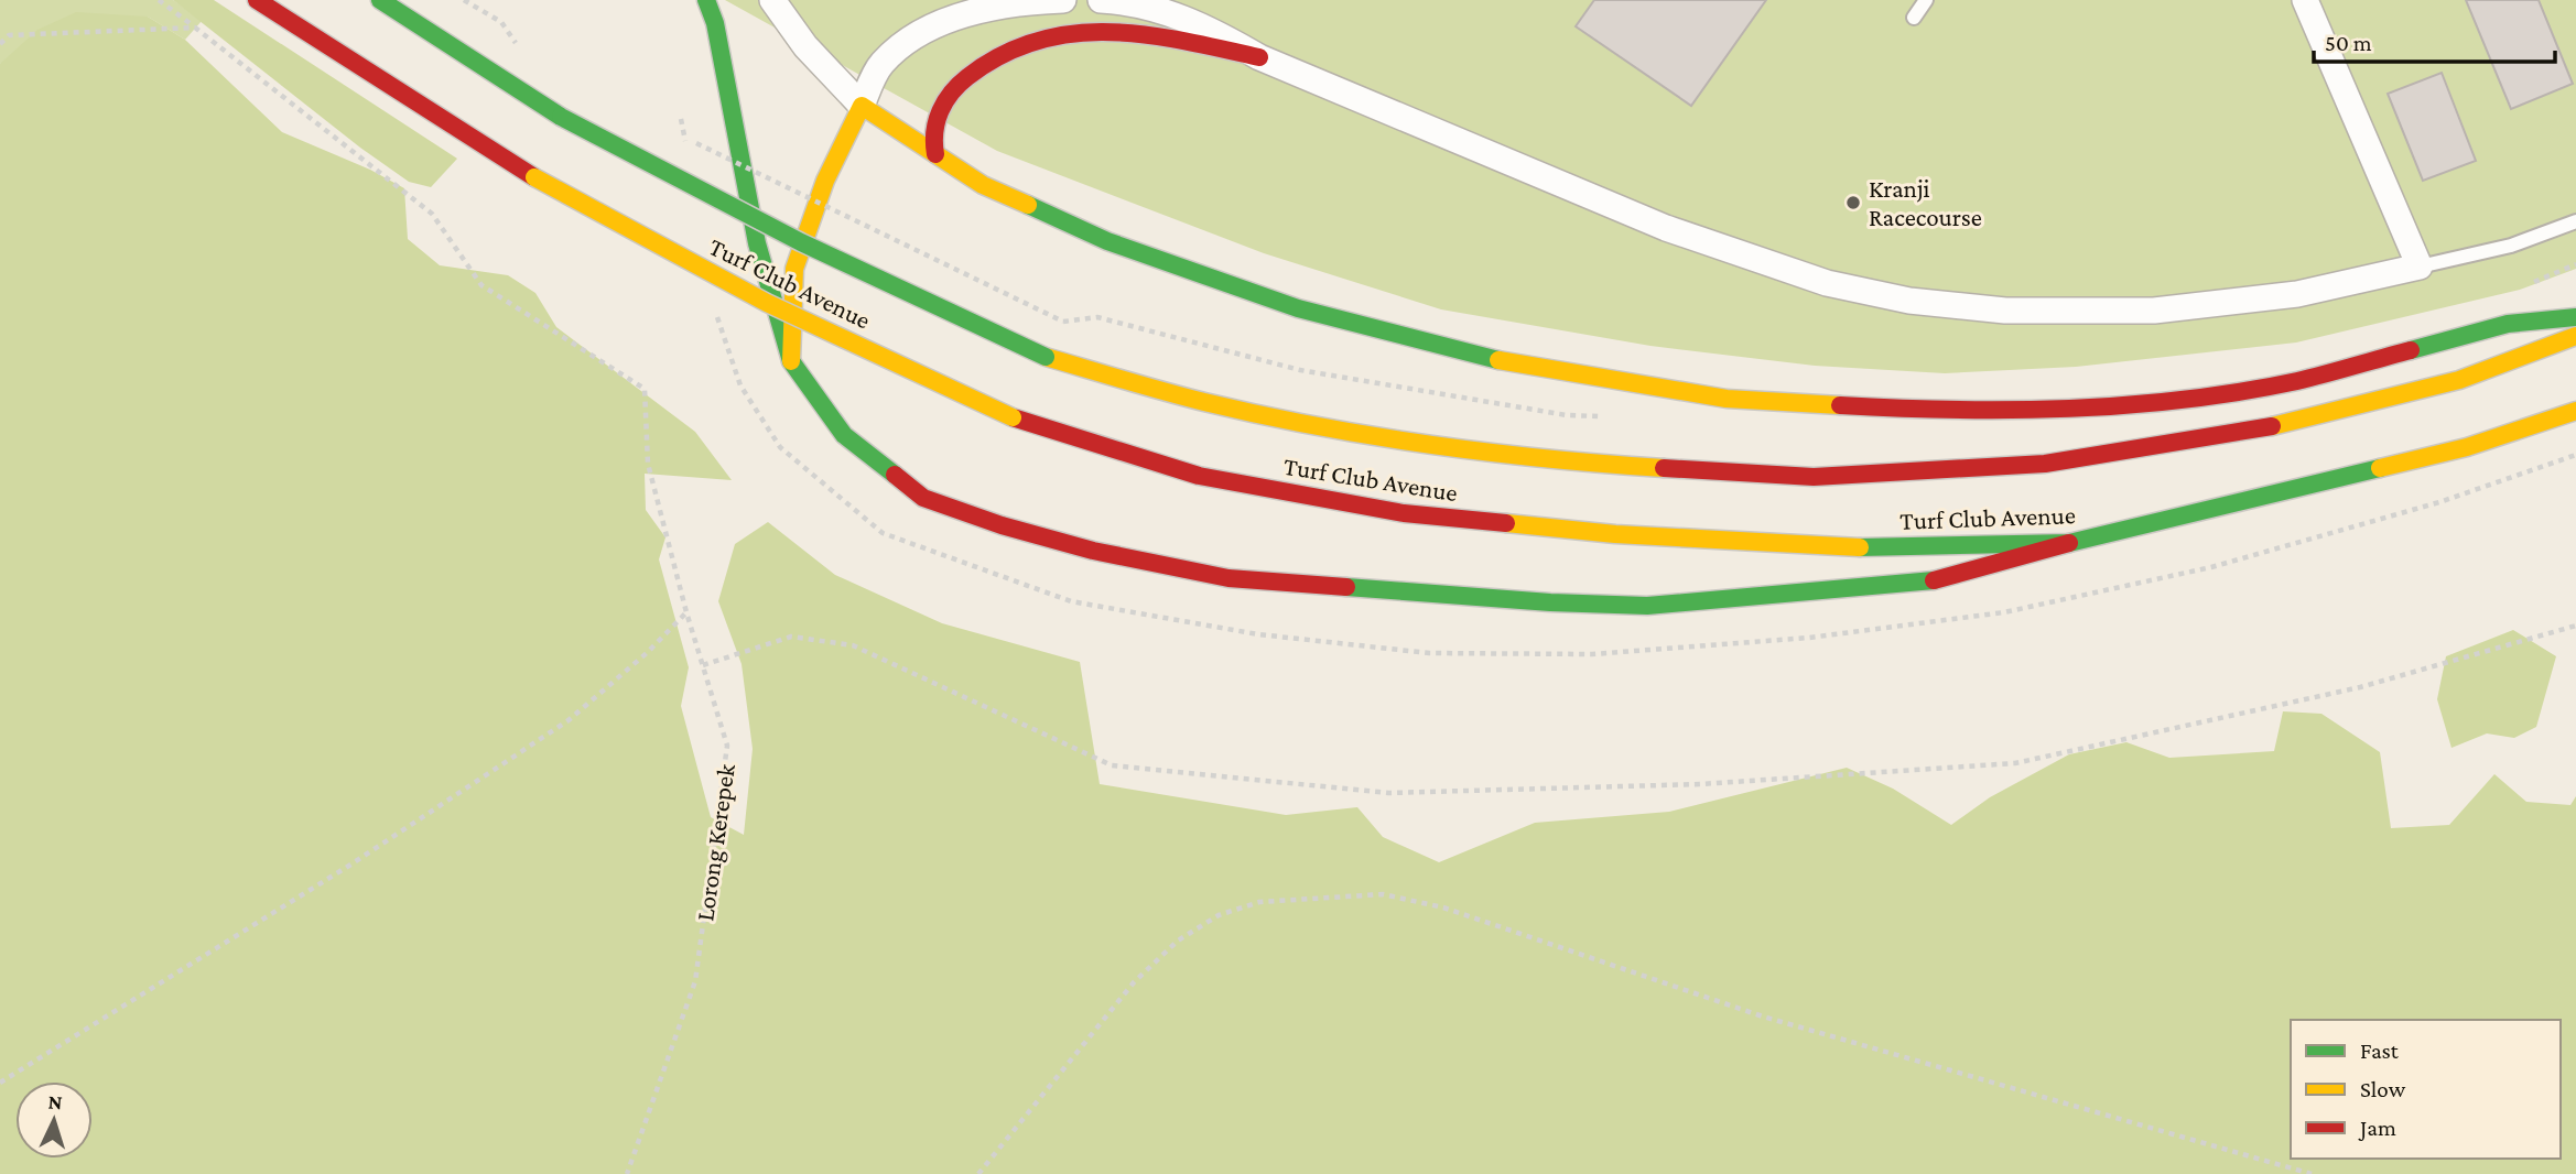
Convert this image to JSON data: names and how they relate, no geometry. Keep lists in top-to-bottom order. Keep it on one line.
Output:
{"streets":{"main road":["Turf Club Avenue"],"path":["Lorong Kerepek"]},"places":["Kranji Racecourse"],"legend":["Fast","Slow","Jam"],"scale_bar":"50 m","north":"top"}
